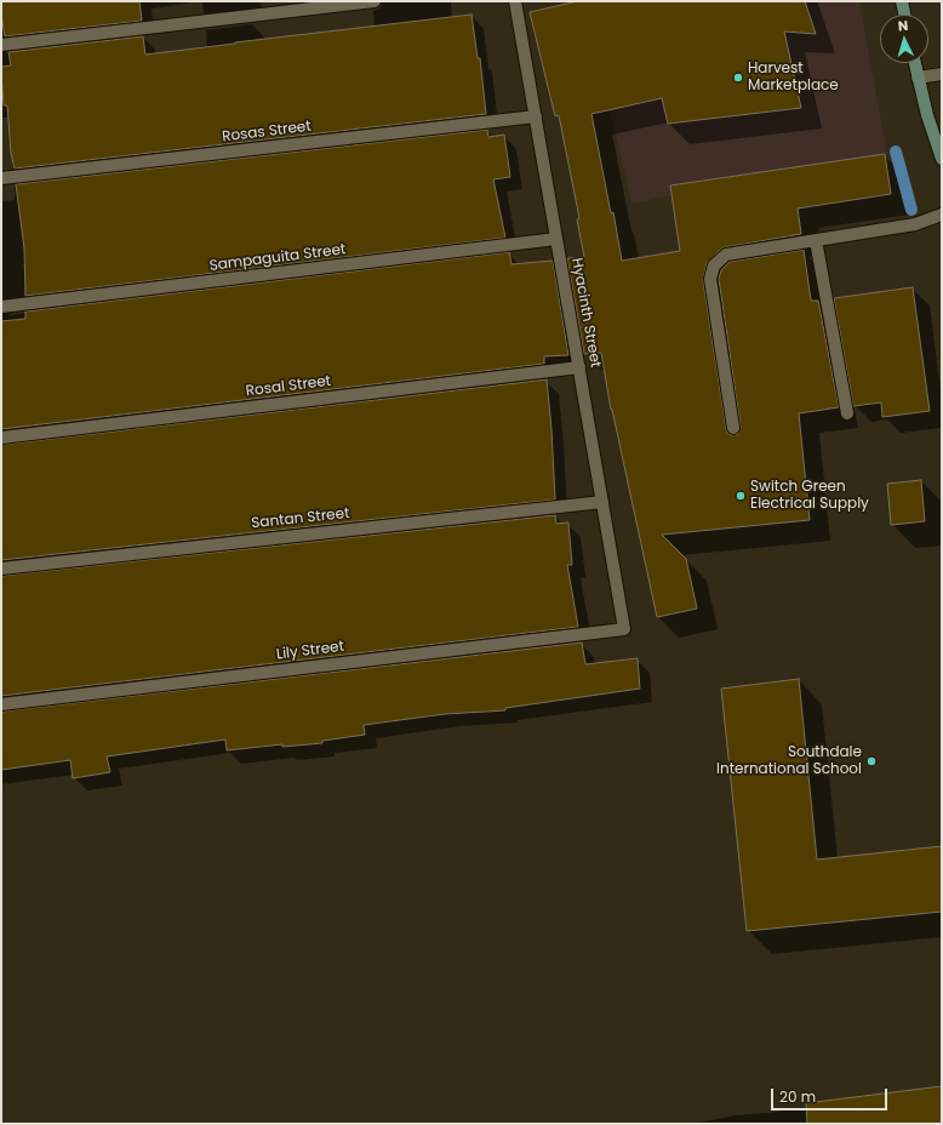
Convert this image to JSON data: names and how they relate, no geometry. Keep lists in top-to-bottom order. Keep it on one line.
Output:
{"streets":{"street":["Rosas Street","Sampaguita Street","Hyacinth Street","Rosal Street","Santan Street","Lily Street"]},"crossings":[["Rosas Street","Hyacinth Street"],["Sampaguita Street","Hyacinth Street"],["Hyacinth Street","Rosal Street"],["Hyacinth Street","Santan Street"],["Hyacinth Street","Lily Street"]],"places":["Harvest Marketplace","Switch Green Electrical Supply","Southdale International School"],"scale_bar":"20 m","north":"top"}
